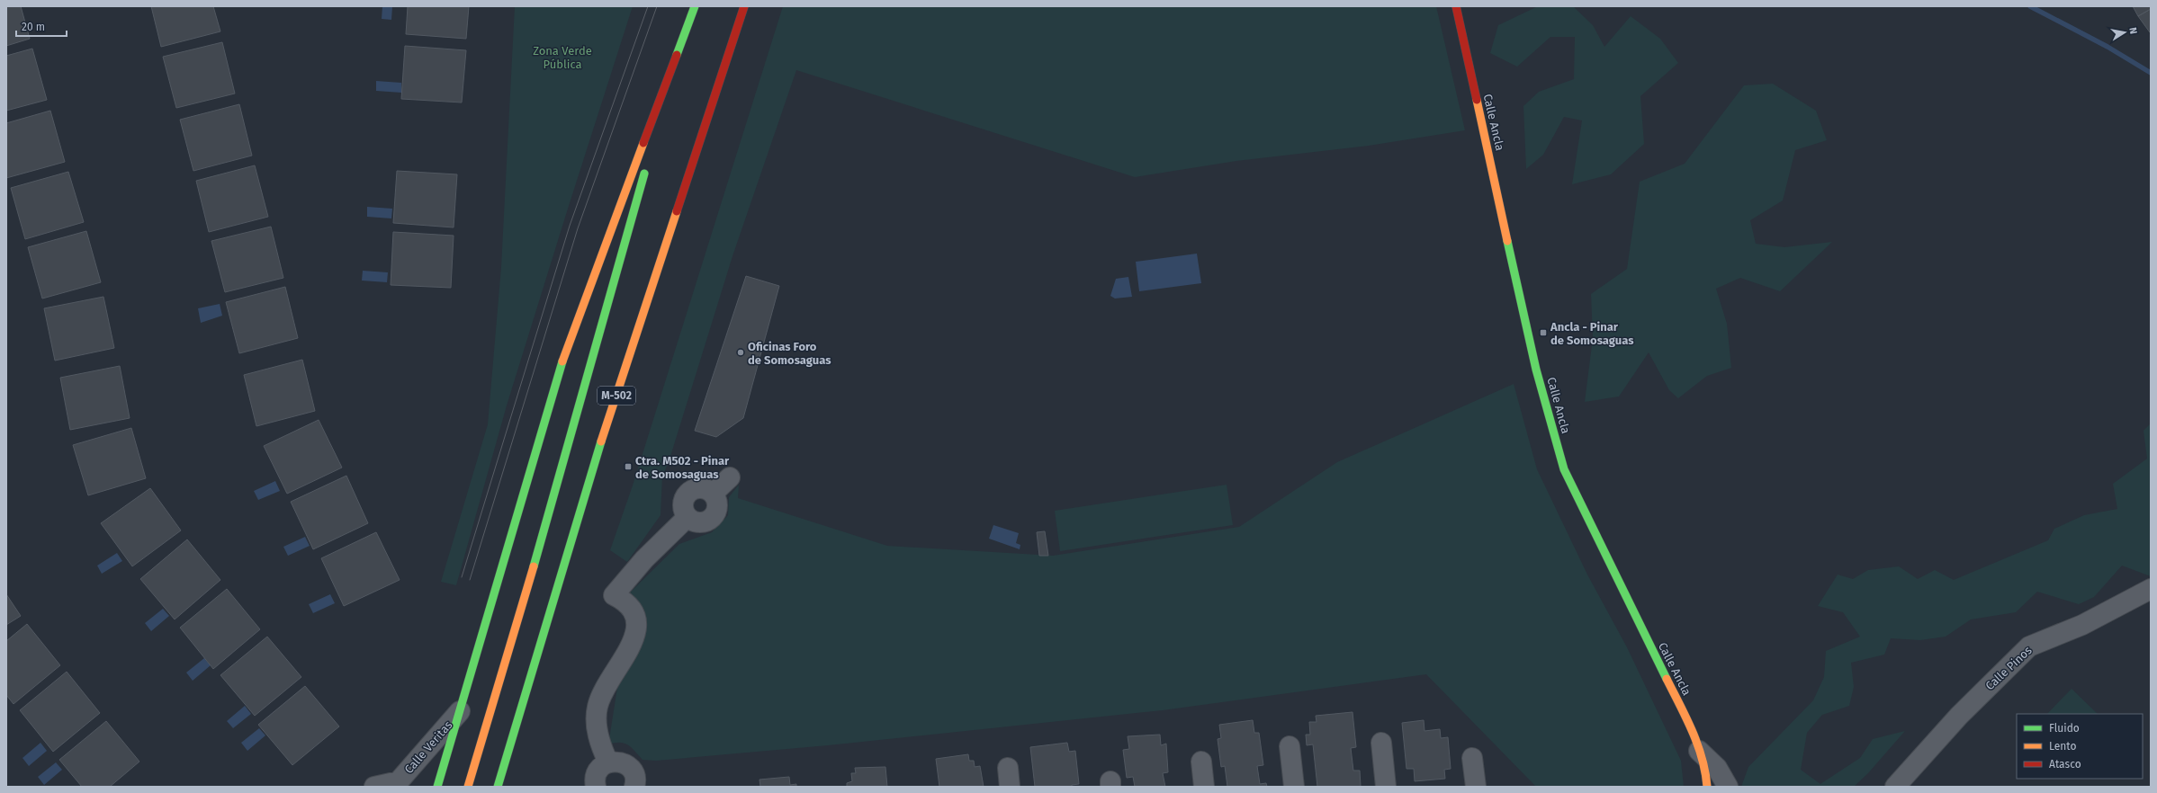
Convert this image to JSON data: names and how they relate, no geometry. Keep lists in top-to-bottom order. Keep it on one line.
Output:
{"streets":{"main road":["Calle Ancla","M-502"],"street":["Calle Pinos","Calle Veritas"]},"parks":["Zona Verde Pública"],"places":{"transit":["Ancla - Pinar de Somosaguas","Ctra. M502 - Pinar de Somosaguas"],"other":["Oficinas Foro de Somosaguas"]},"legend":["Fluido","Lento","Atasco"],"scale_bar":"20 m","north":"right"}
